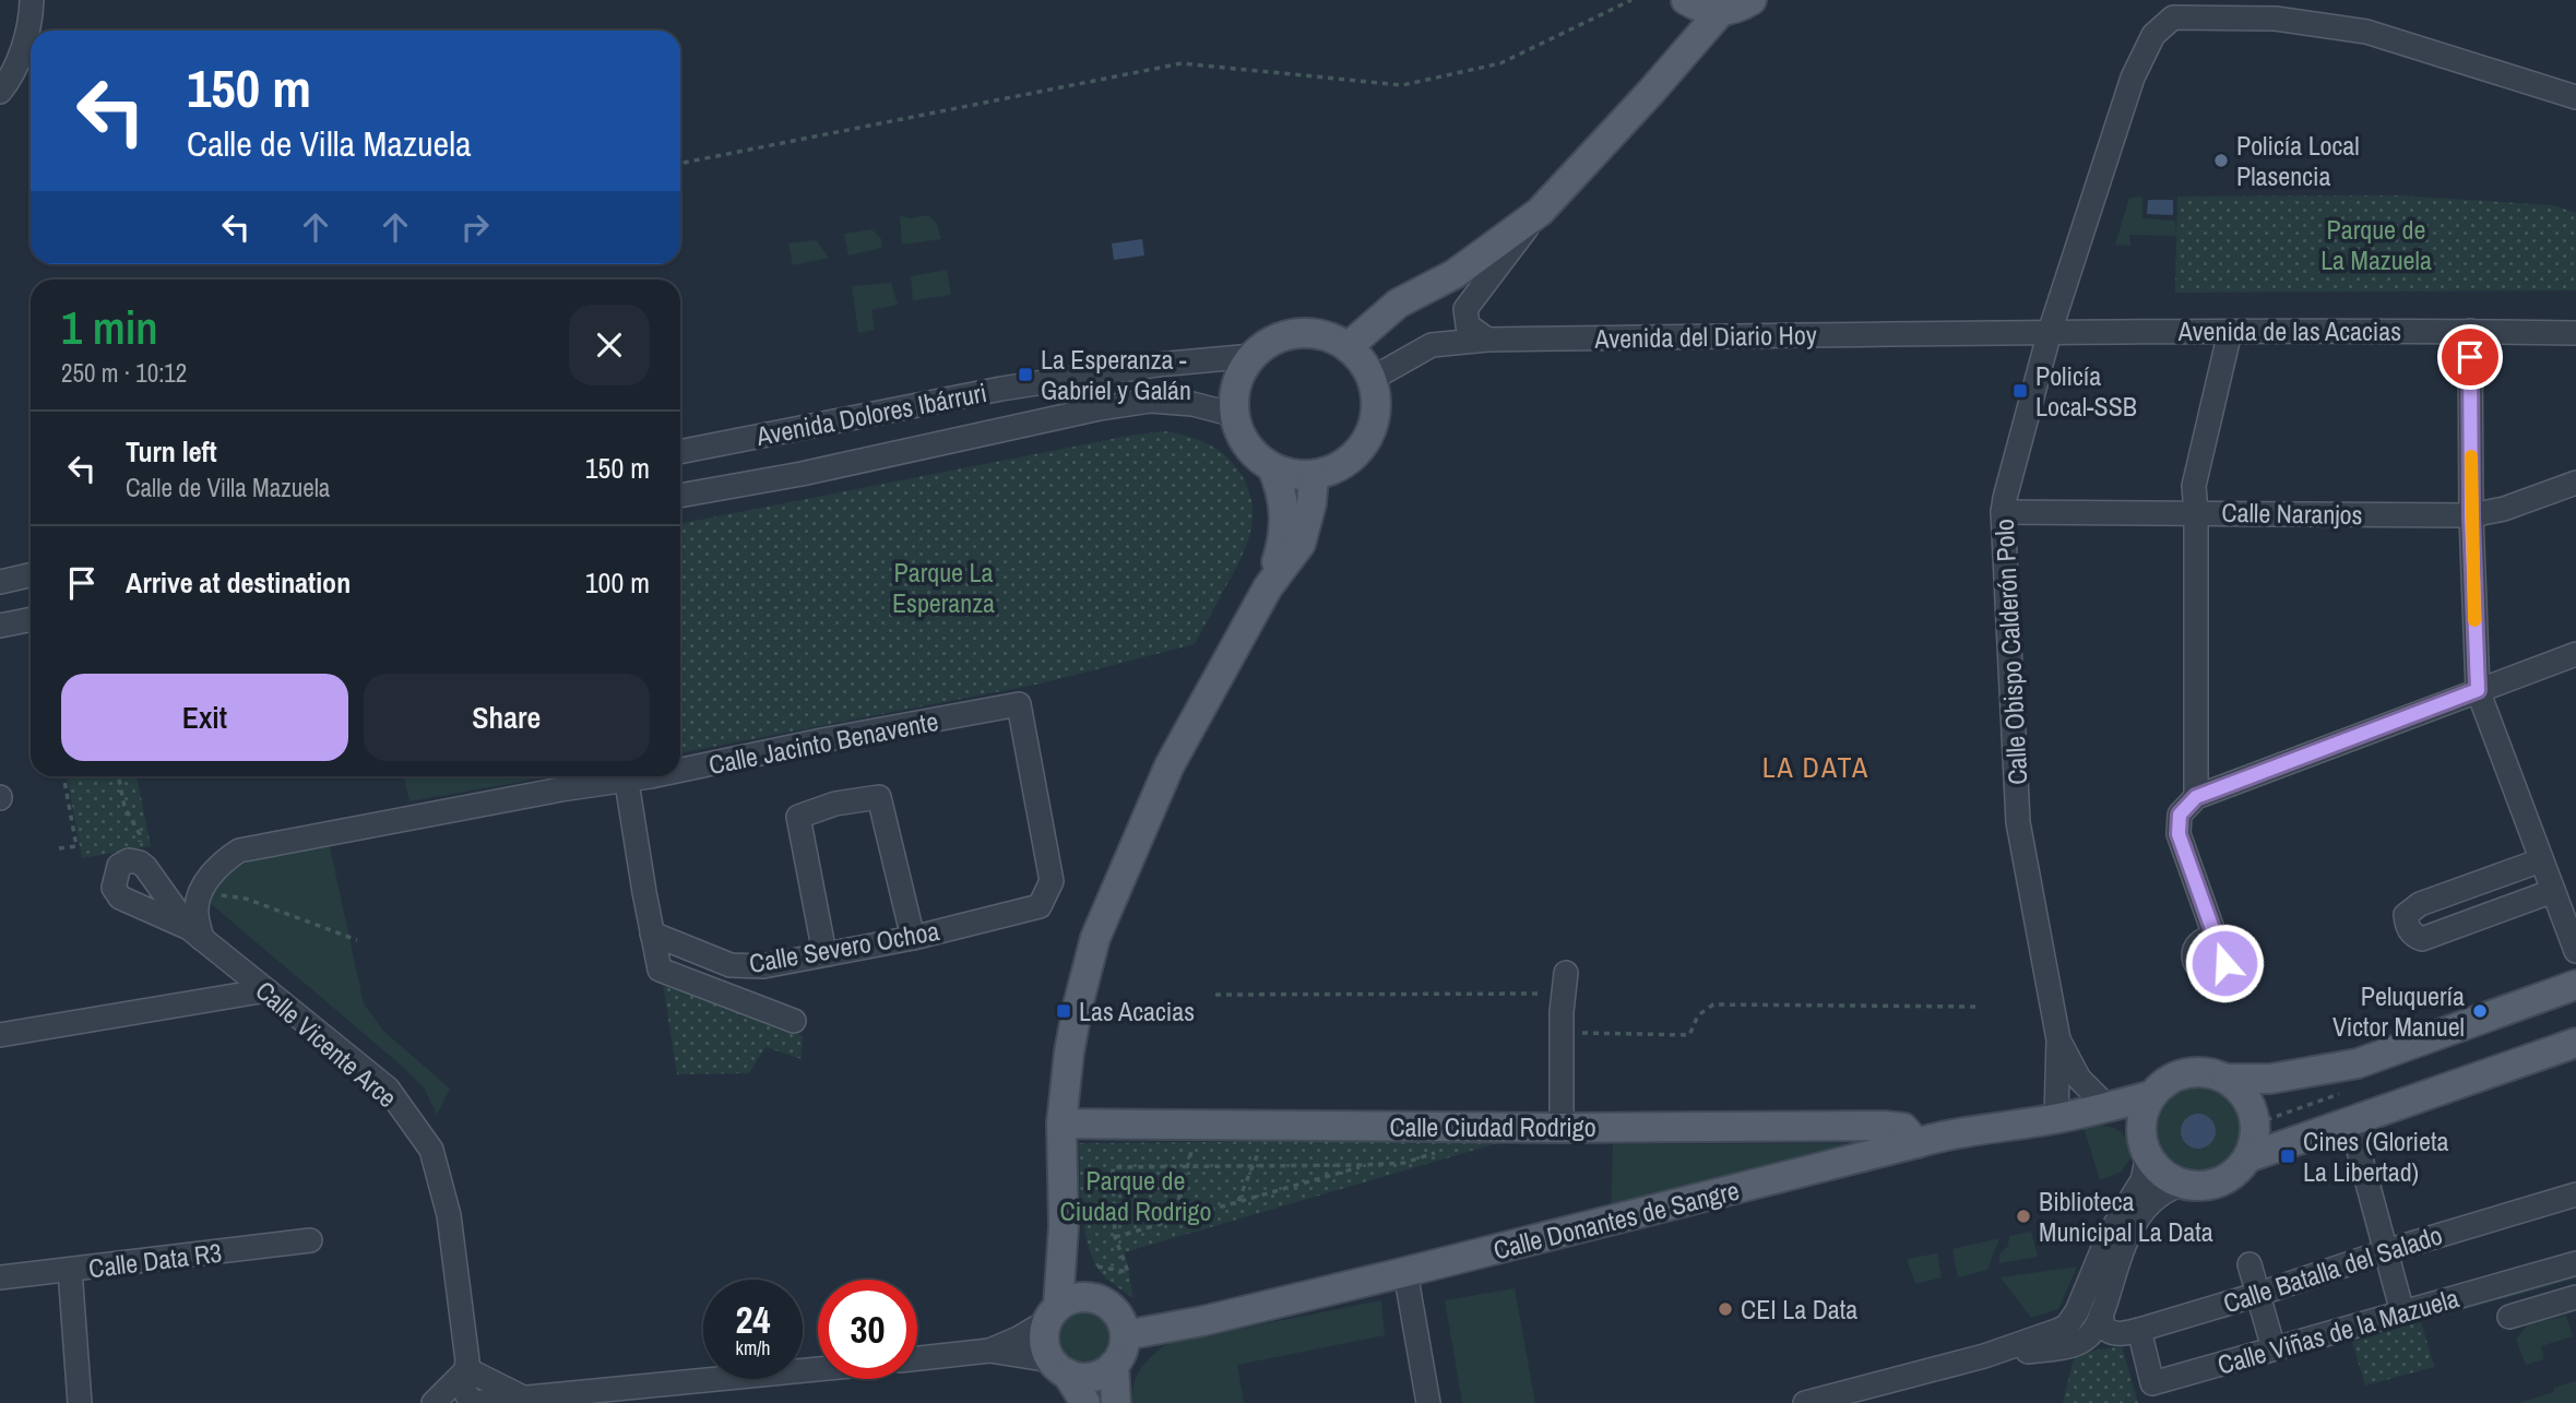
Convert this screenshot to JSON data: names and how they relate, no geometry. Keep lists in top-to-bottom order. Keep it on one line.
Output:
{"streets":{"main road":["Calle Ciudad Rodrigo","Calle Donantes de Sangre"],"street":["Avenida de las Acacias","Avenida del Diario Hoy","Avenida Dolores Ibárruri","Calle Naranjos","Calle Obispo Calderón Polo","Calle Jacinto Benavente","Calle Severo Ochoa","Calle Vicente Arce","Calle Data R3","Calle Batalla del Salado","Calle Viñas de la Mazuela"]},"crossings":[["Avenida de las Acacias","Avenida del Diario Hoy"],["Avenida de las Acacias","Calle Obispo Calderón Polo"],["Avenida del Diario Hoy","Avenida Dolores Ibárruri"],["Avenida del Diario Hoy","Calle Obispo Calderón Polo"],["Calle Naranjos","Calle Obispo Calderón Polo"],["Calle Obispo Calderón Polo","Calle Donantes de Sangre"],["Calle Jacinto Benavente","Calle Severo Ochoa"],["Calle Jacinto Benavente","Calle Vicente Arce"],["Calle Ciudad Rodrigo","Calle Donantes de Sangre"],["Calle Batalla del Salado","Calle Viñas de la Mazuela"]],"districts":["LA DATA"],"parks":["Parque de La Mazuela","Parque La Esperanza","Parque de Ciudad Rodrigo"],"places":{"other":["Policía Local Plasencia","Peluquería Victor Manuel","Biblioteca Municipal La Data","CEI La Data"],"transit":["La Esperanza - Gabriel y Galán","Policía Local-SSB","Las Acacias","Cines (Glorieta La Libertad)"]},"page":{"turn":["150 m","Calle de Villa Mazuela"],"heading":["1 min","250 m · 10:12"],"list":[{"name":"Turn left","note":"Calle de Villa Mazuela","value":"150 m"},{"name":"Arrive at destination","value":"100 m"}],"buttons":["Exit","Share"],"speed":"24 km/h","limit":"30"}}
